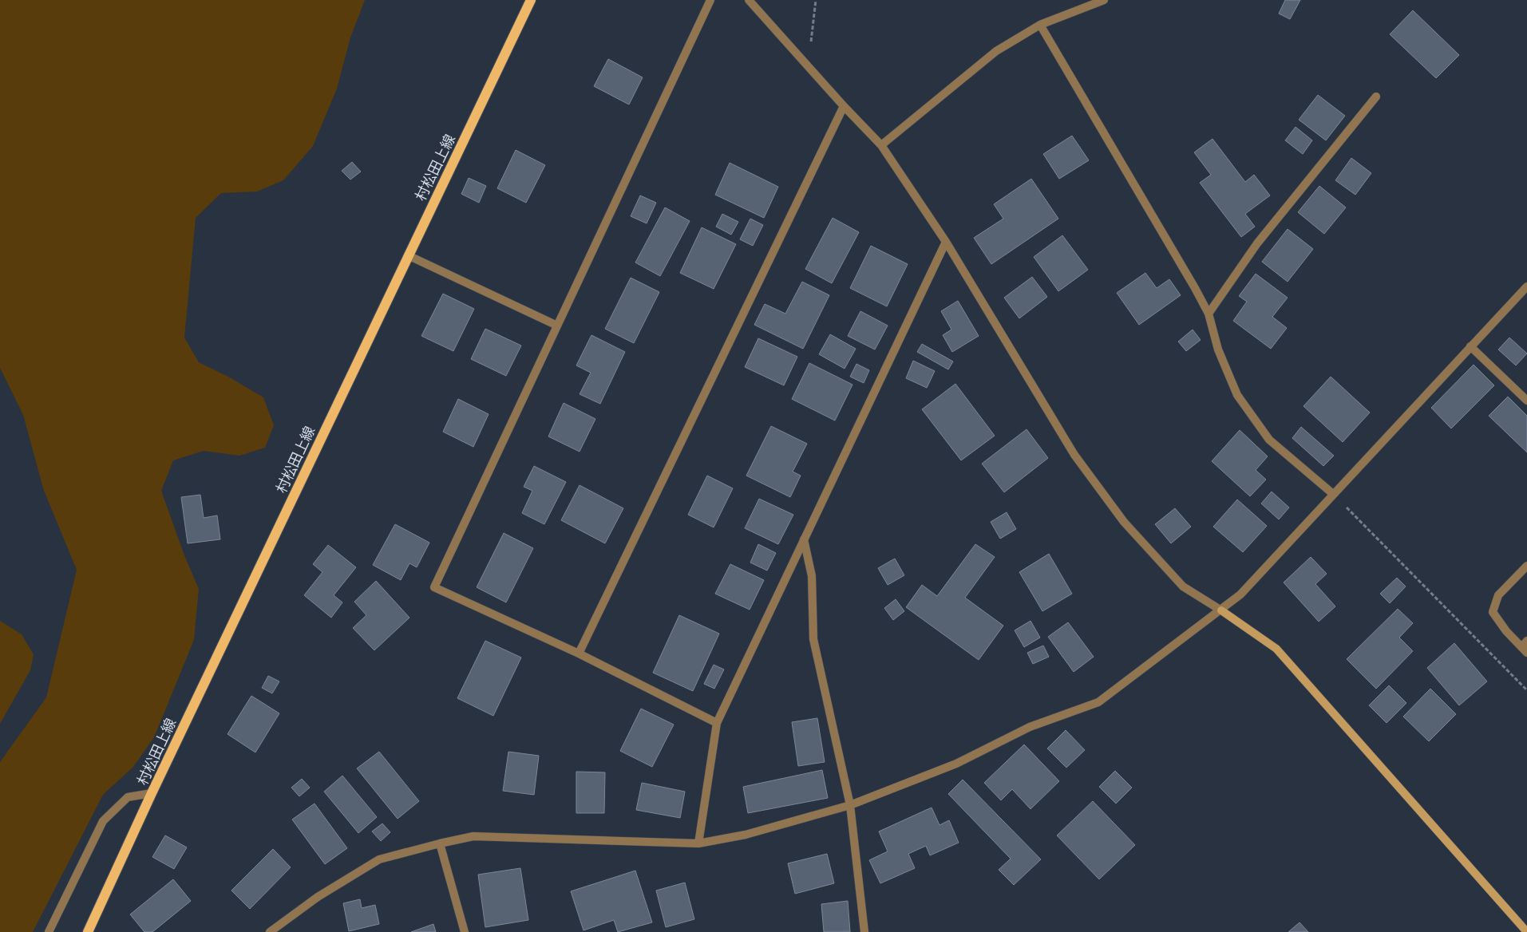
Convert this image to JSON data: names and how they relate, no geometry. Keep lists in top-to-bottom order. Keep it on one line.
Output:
{"streets":{"main road":["村松田上線"]}}
